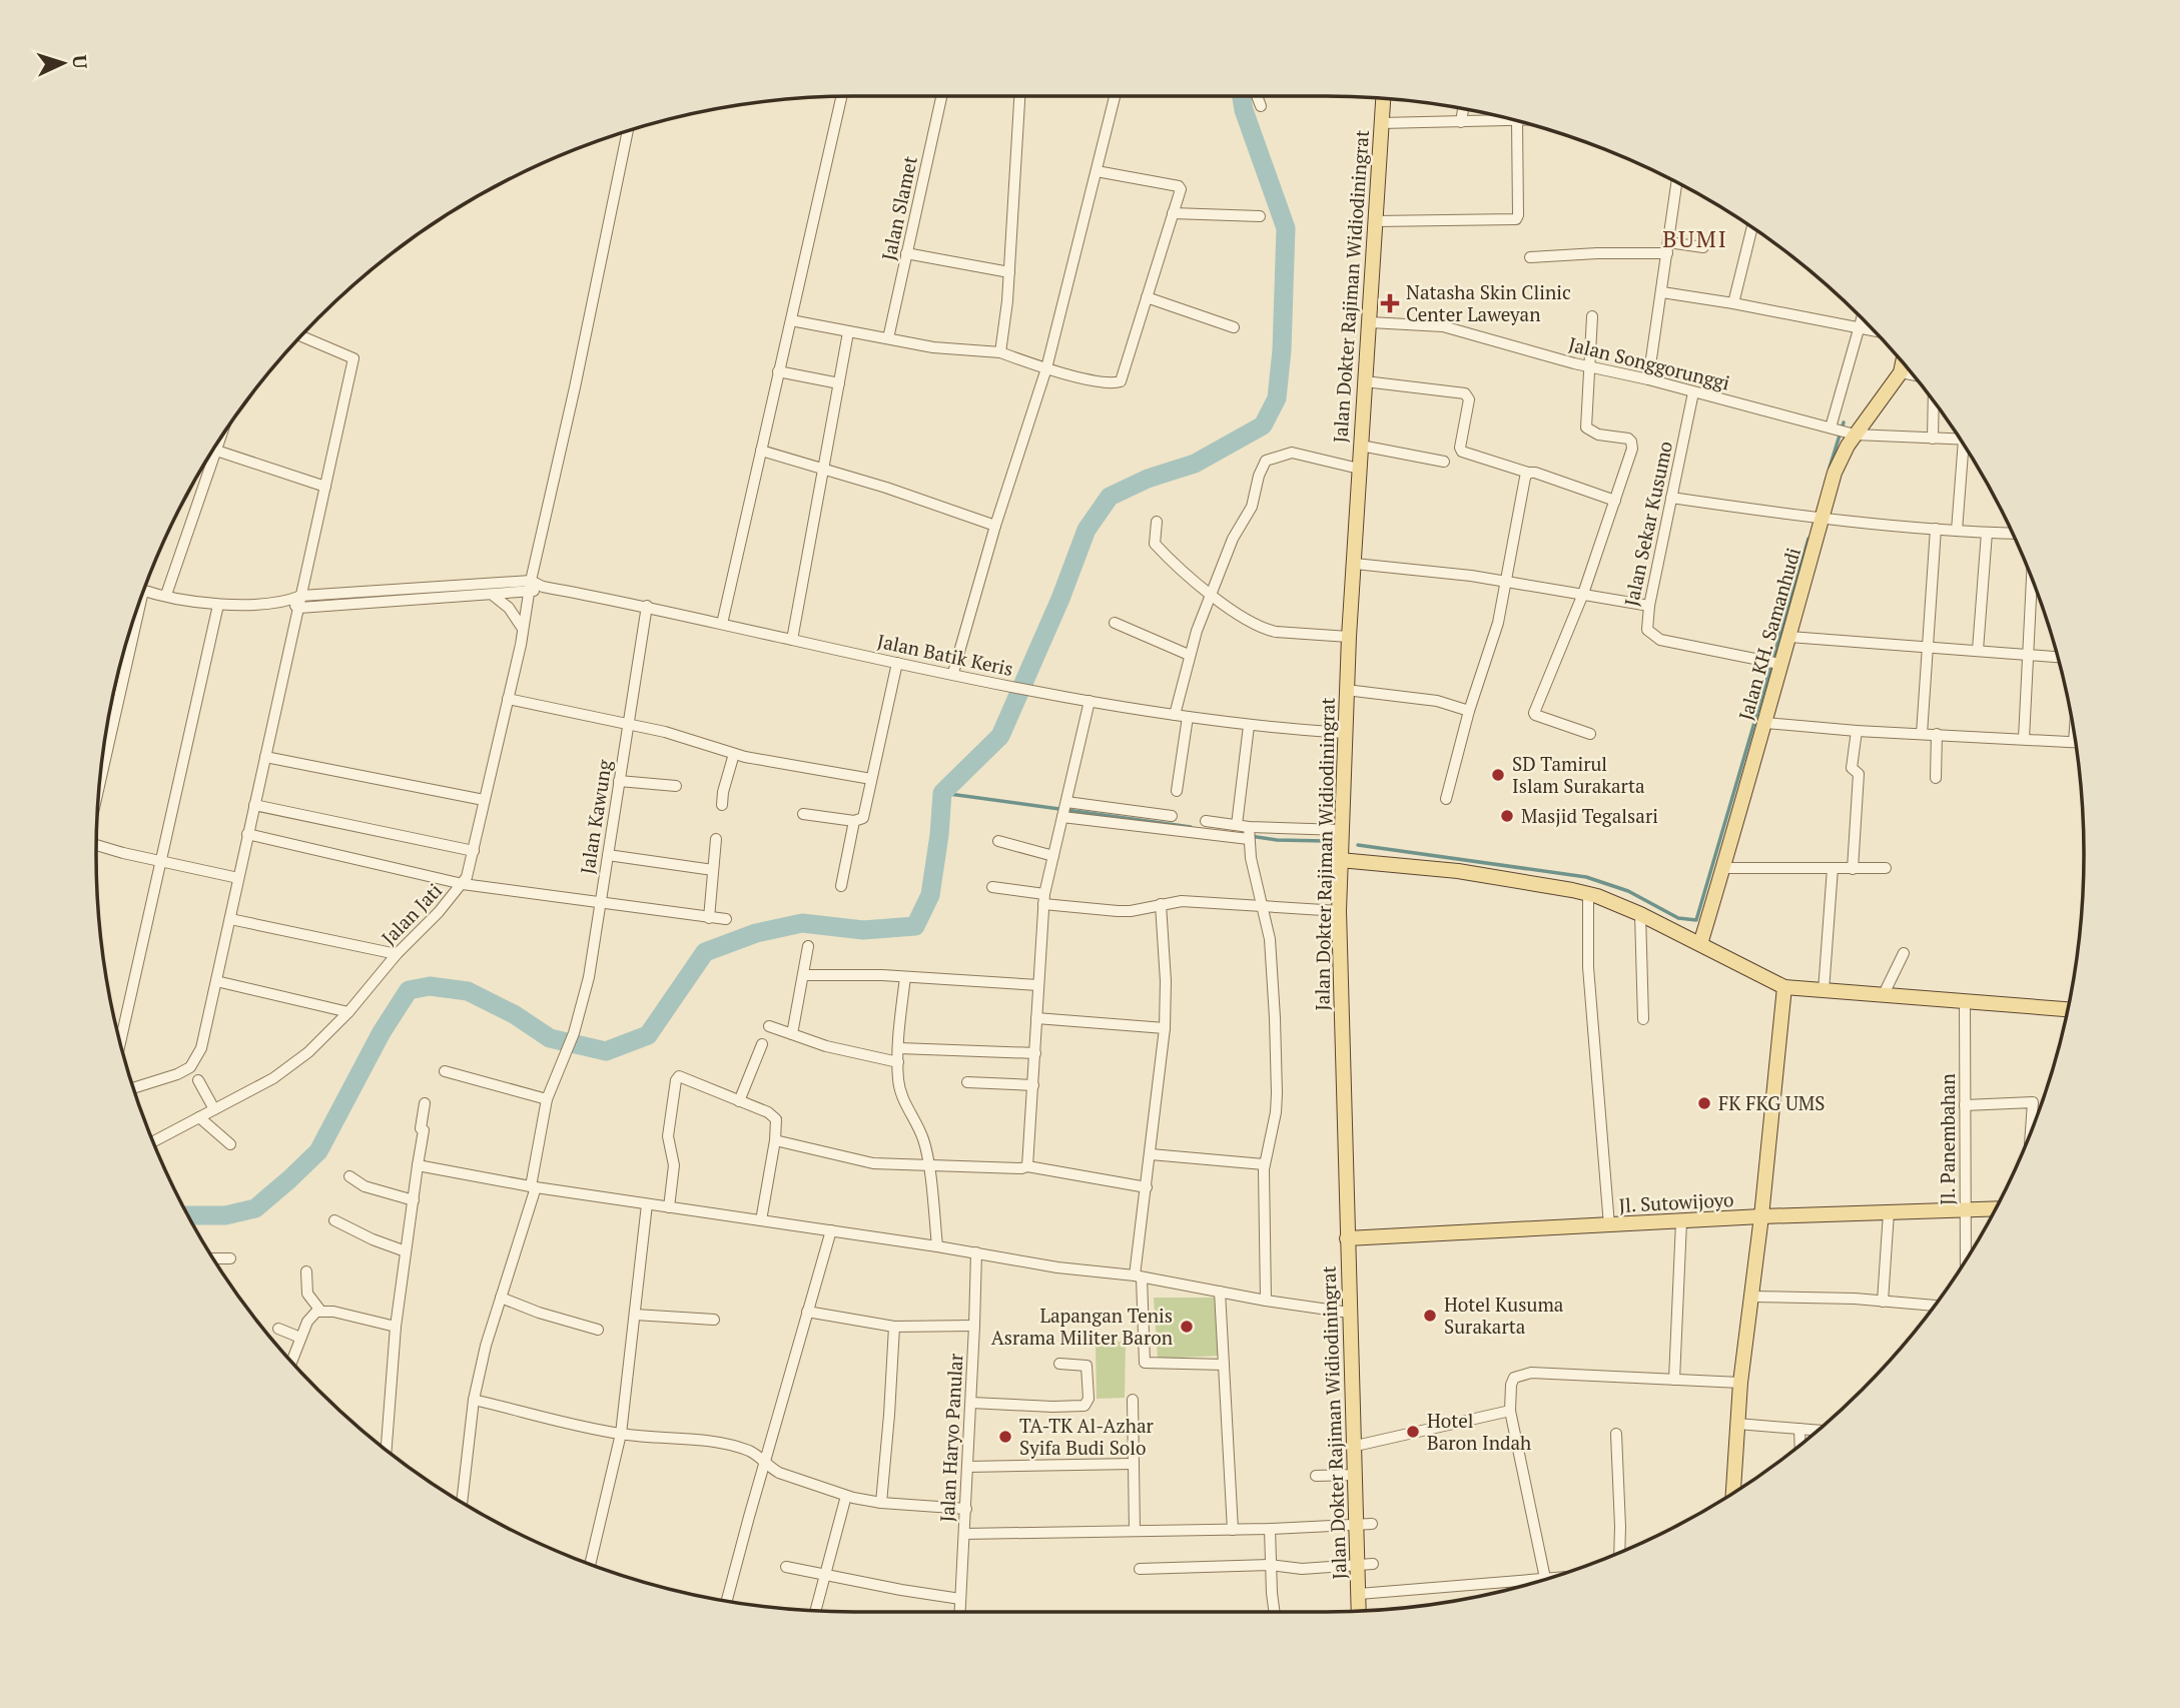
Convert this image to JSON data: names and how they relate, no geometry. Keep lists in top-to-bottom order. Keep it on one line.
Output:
{"streets":{"main road":["Jalan Dokter Rajiman Widiodiningrat","Jalan KH. Samanhudi","Jl. Sutowijoyo"],"street":["Jalan Slamet","Jalan Songgorunggi","Jalan Sekar Kusumo","Jalan Batik Keris","Jalan Kawung","Jalan Jati","Jl. Panembahan","Jalan Haryo Panular"]},"crossings":[["Jalan Dokter Rajiman Widiodiningrat","Jalan Songgorunggi"],["Jalan Dokter Rajiman Widiodiningrat","Jalan Batik Keris"],["Jalan Dokter Rajiman Widiodiningrat","Jl. Sutowijoyo"],["Jalan Songgorunggi","Jalan Sekar Kusumo"],["Jalan Songgorunggi","Jalan KH. Samanhudi"],["Jalan Sekar Kusumo","Jalan KH. Samanhudi"],["Jalan Batik Keris","Jalan Kawung"],["Jalan Batik Keris","Jalan Jati"],["Jl. Panembahan","Jl. Sutowijoyo"]],"districts":["BUMI"],"places":{"health":["Natasha Skin Clinic Center Laweyan"],"other":["SD Tamirul Islam Surakarta","Masjid Tegalsari","FK FKG UMS","Hotel Kusuma Surakarta","Lapangan Tenis Asrama Militer Baron","Hotel Baron Indah","TA-TK Al-Azhar Syifa Budi Solo"]},"north":"right"}
